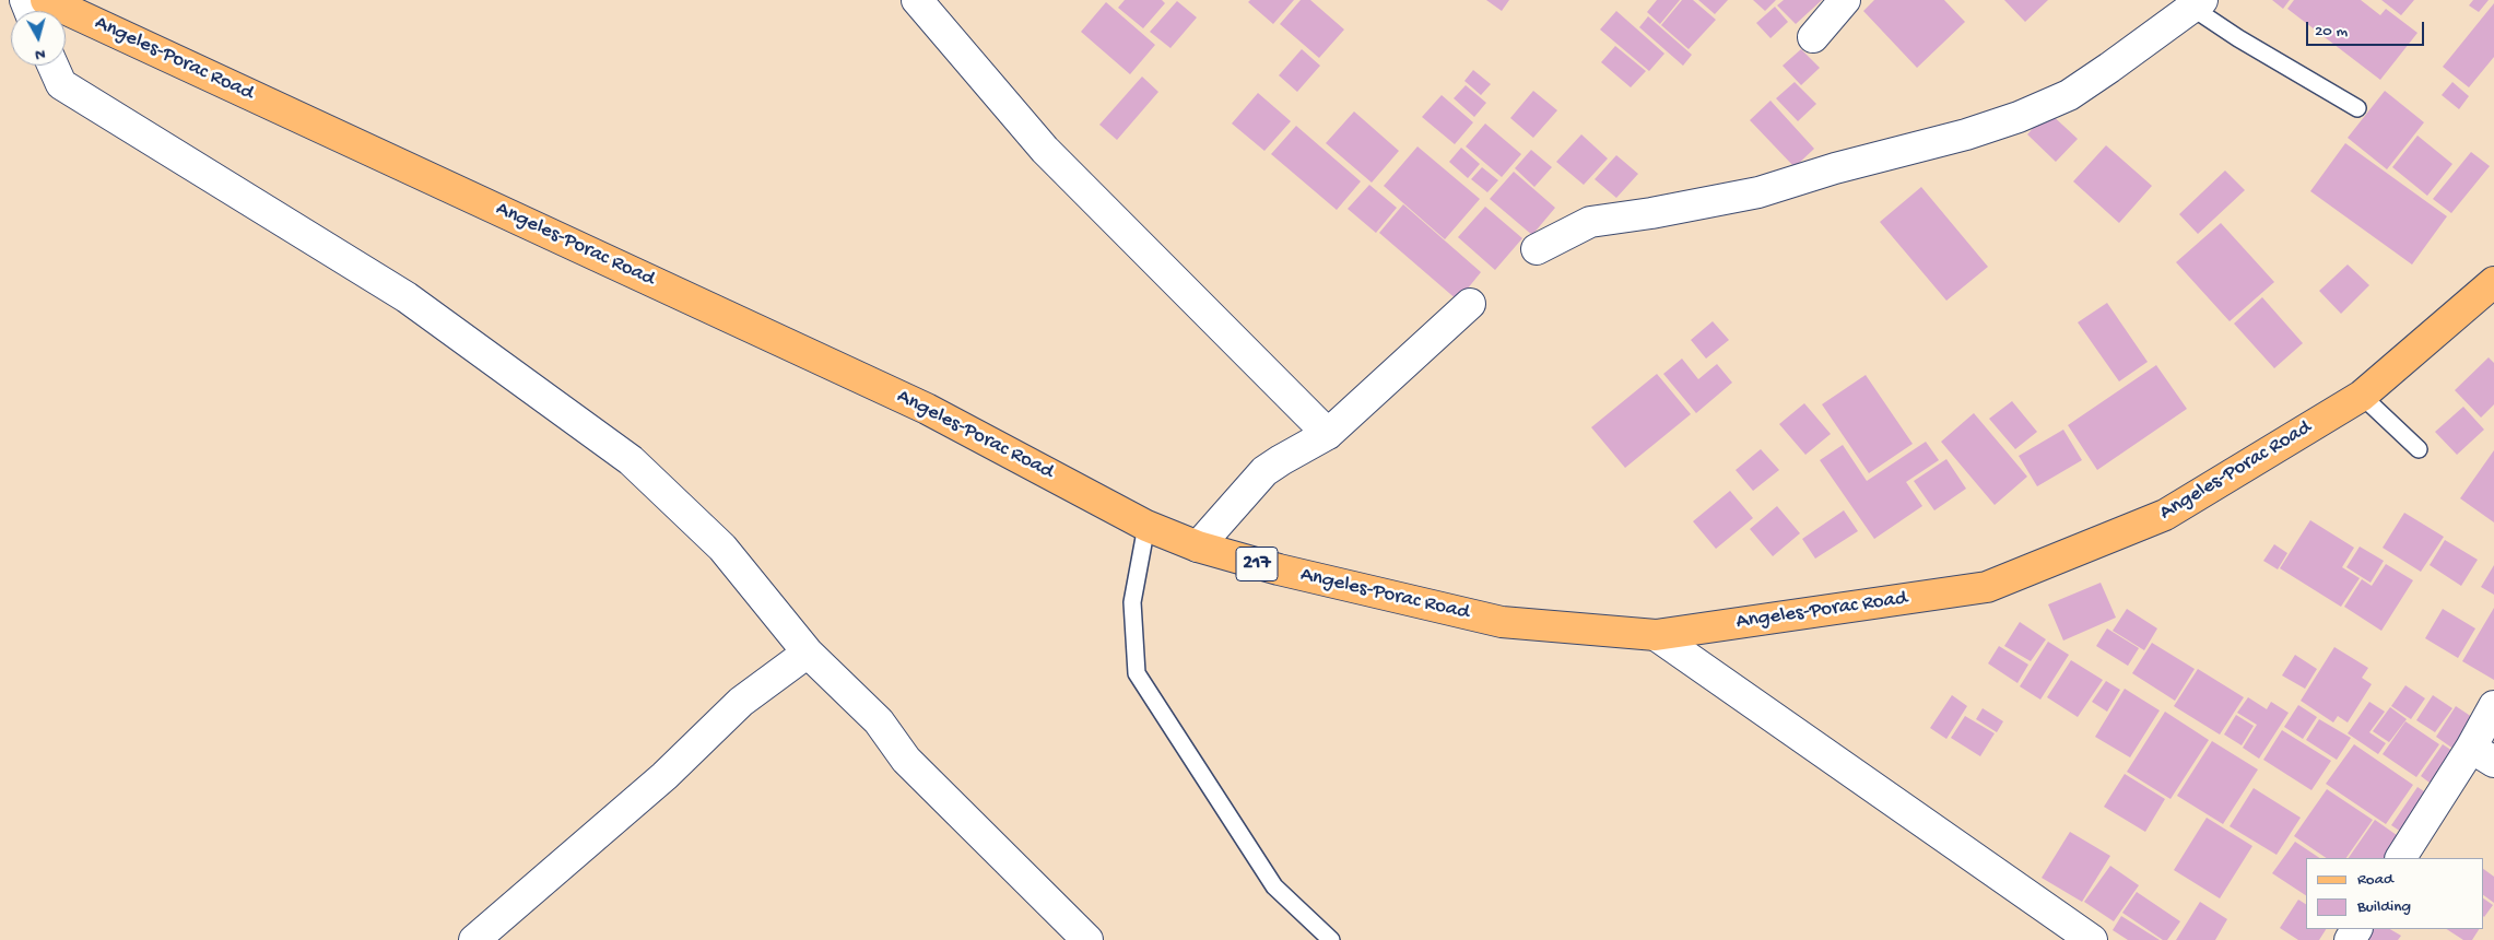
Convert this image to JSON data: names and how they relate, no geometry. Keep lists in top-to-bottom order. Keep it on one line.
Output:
{"streets":{"main road":["Angeles-Porac Road","217"]},"legend":["Road","Building"],"scale_bar":"20 m","north":"bottom"}
